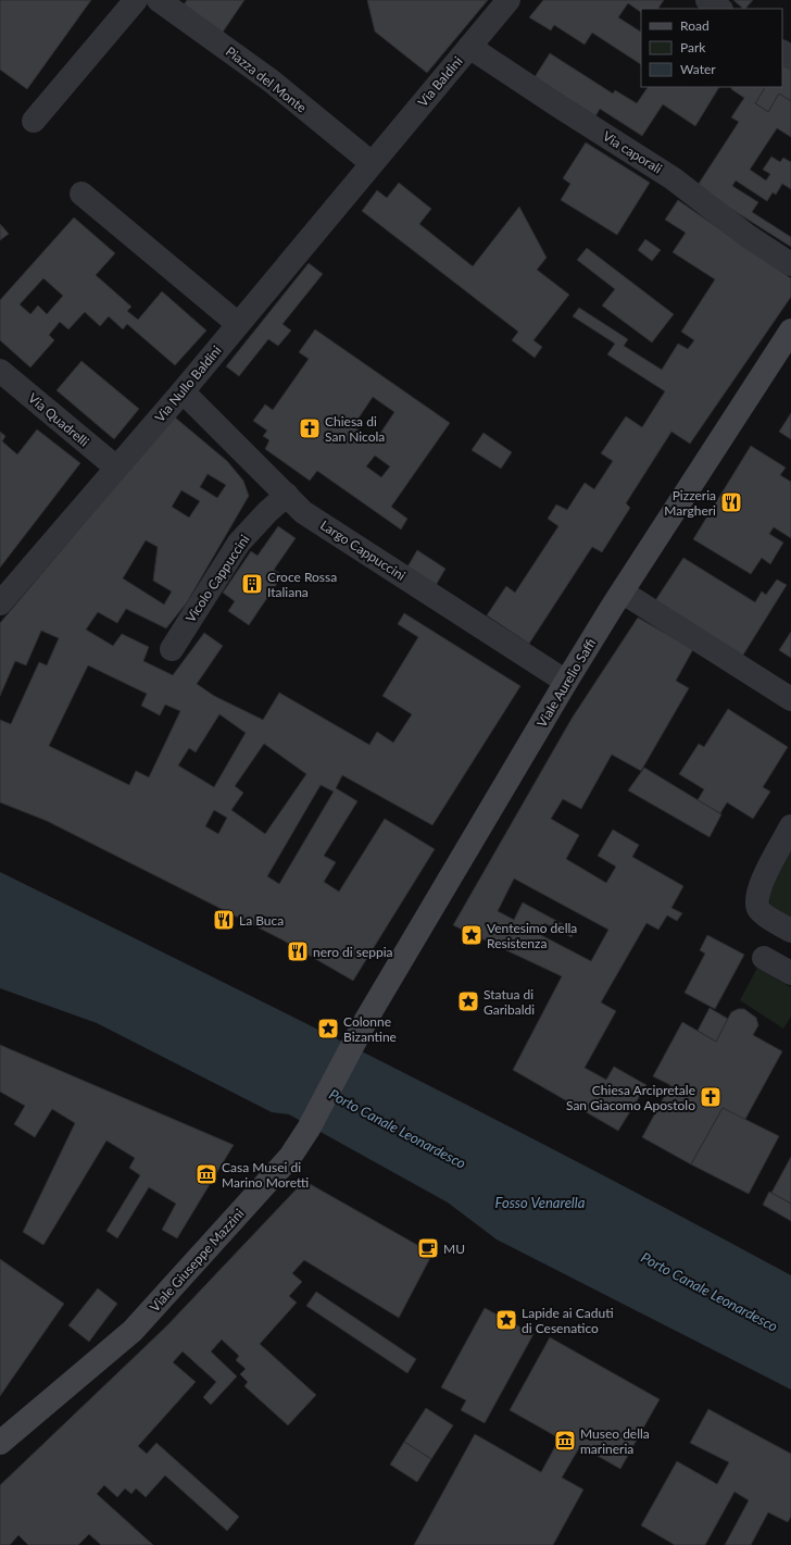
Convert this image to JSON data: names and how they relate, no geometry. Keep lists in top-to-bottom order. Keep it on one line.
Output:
{"streets":{"street":["Piazza del Monte","Via Baldini","Via caporali","Via Nullo Baldini","Via Quadrelli","Largo Cappuccini","Vicolo Cappuccini","Viale Aurelio Saffi","Viale Giuseppe Mazzini"]},"crossings":[["Piazza del Monte","Via Baldini"],["Piazza del Monte","Via Nullo Baldini"],["Via Baldini","Via caporali"],["Via Baldini","Via Nullo Baldini"],["Via Nullo Baldini","Via Quadrelli"],["Via Nullo Baldini","Largo Cappuccini"],["Largo Cappuccini","Vicolo Cappuccini"],["Largo Cappuccini","Viale Aurelio Saffi"],["Viale Aurelio Saffi","Viale Giuseppe Mazzini"]],"water":["Porto Canale Leonardesco","Fosso Venarella"],"places":{"church":["Chiesa di San Nicola","Chiesa Arcipretale San Giacomo Apostolo"],"restaurant":["Pizzeria Margheri","La Buca","nero di seppia"],"building":["Croce Rossa Italiana"],"place":["Ventesimo della Resistenza","Statua di Garibaldi","Colonne Bizantine","Lapide ai Caduti di Cesenatico"],"museum":["Casa Musei di Marino Moretti","Museo della marineria"],"cafe":["MU"]},"legend":["Road","Park","Water"]}
